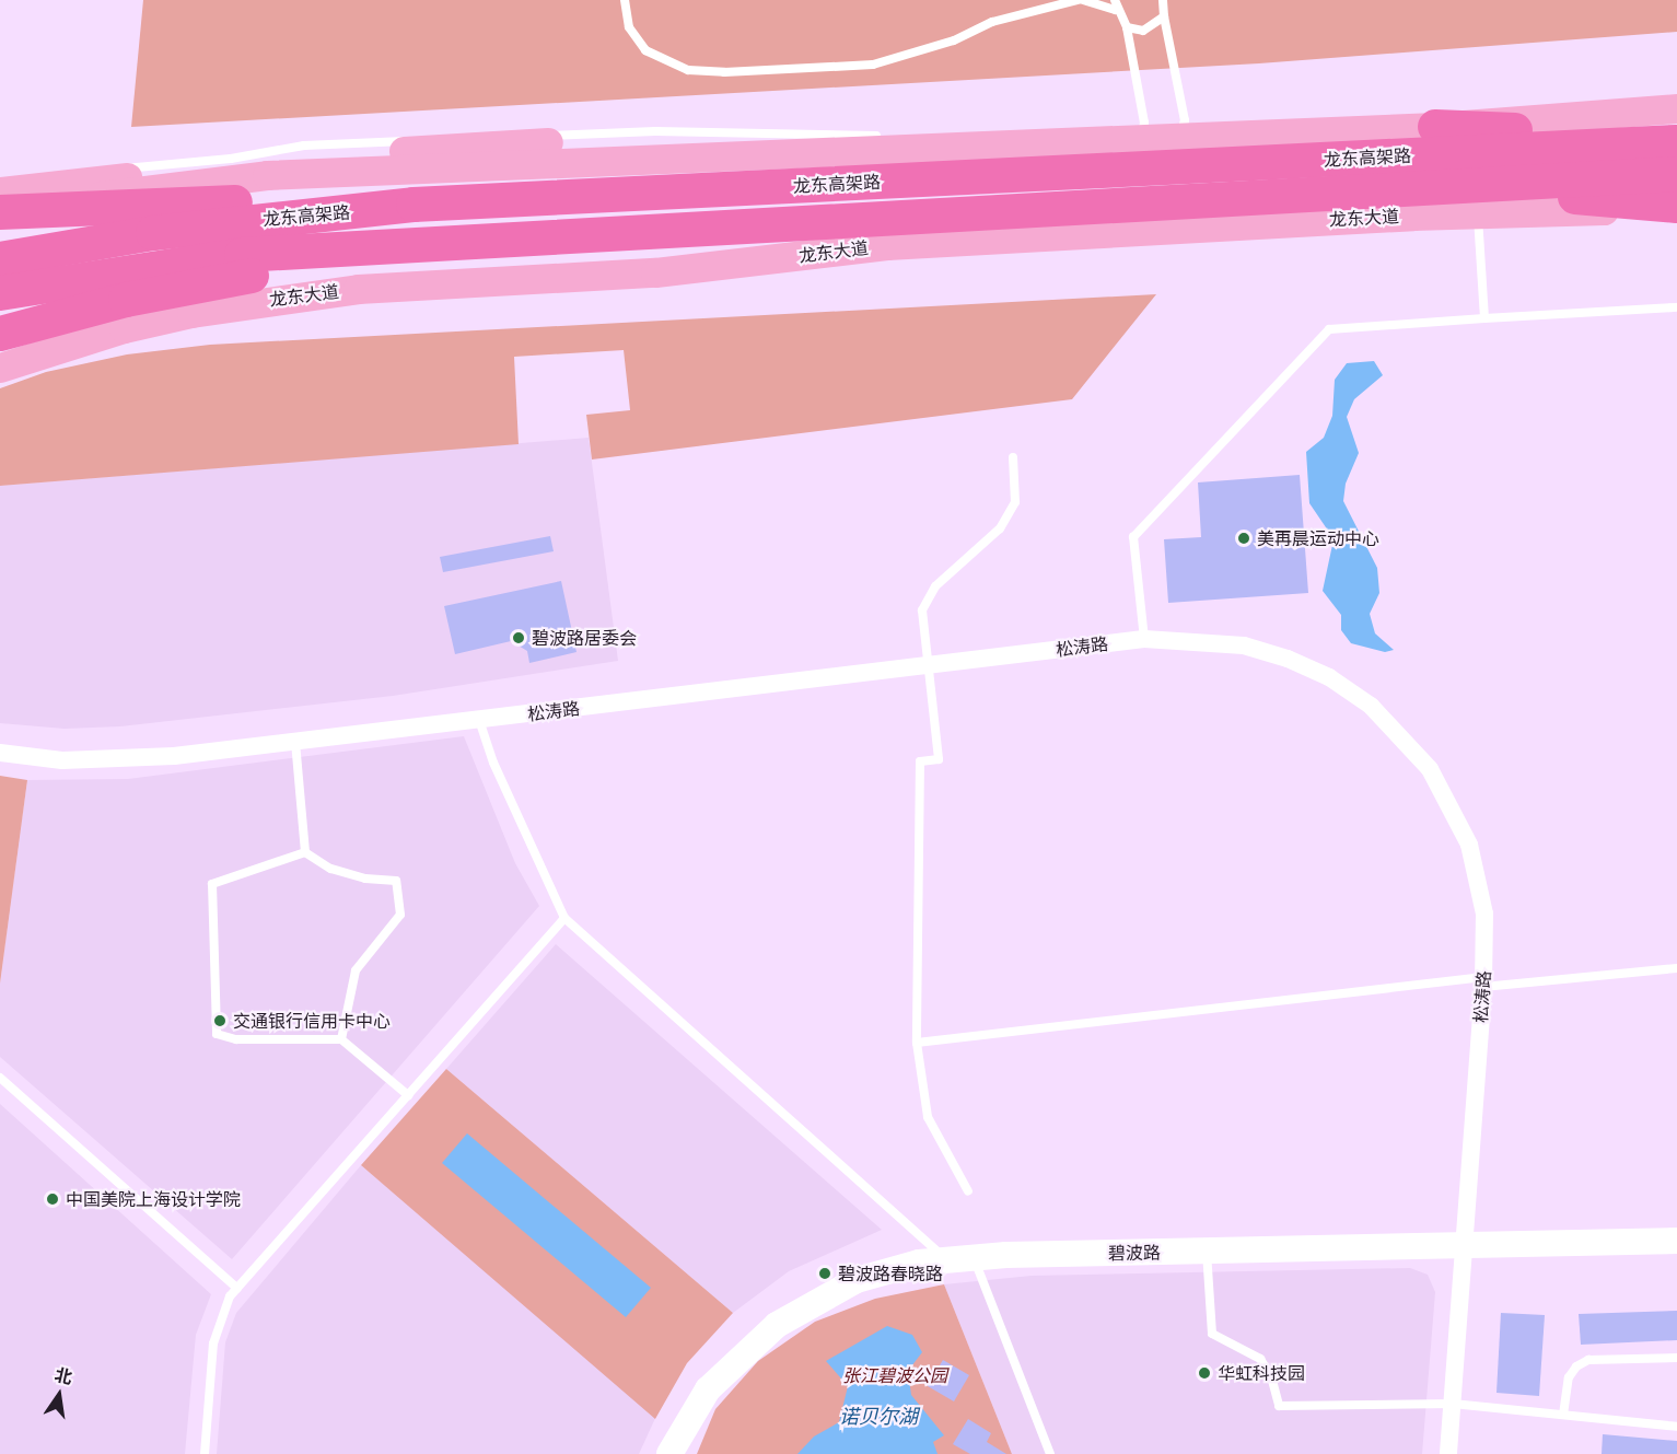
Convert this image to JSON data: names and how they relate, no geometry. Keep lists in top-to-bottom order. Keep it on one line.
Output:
{"streets":{"highway":["龙东高架路"],"main road":["龙东大道"],"street":["松涛路","碧波路"]},"crossings":[["松涛路","碧波路"]],"water":["诺贝尔湖"],"parks":["张江碧波公园"],"places":["美再晨运动中心","碧波路居委会","交通银行信用卡中心","中国美院上海设计学院","碧波路春晓路","华虹科技园"],"north":"top"}
